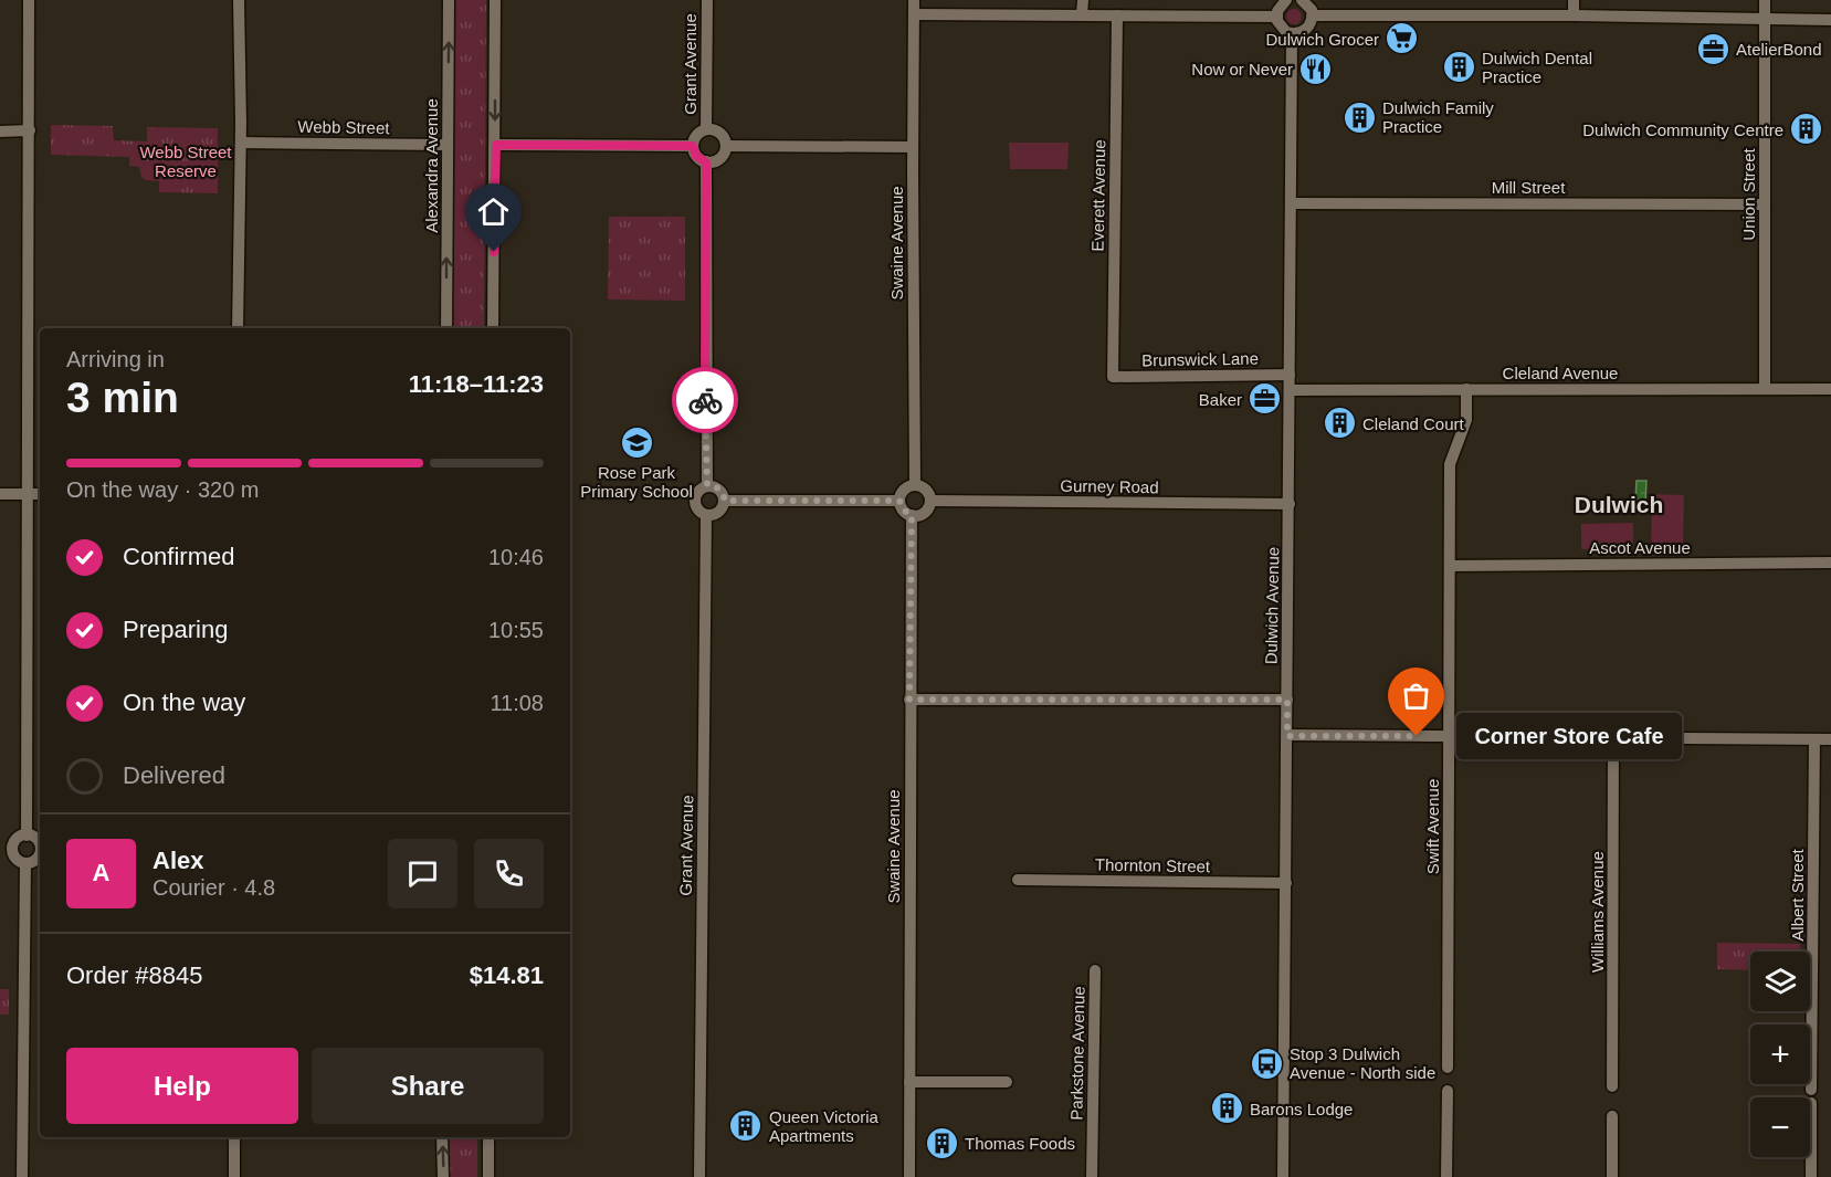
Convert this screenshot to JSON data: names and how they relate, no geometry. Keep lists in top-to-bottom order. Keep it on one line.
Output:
{"streets":{"street":["Grant Avenue","Webb Street","Alexandra Avenue","Mill Street","Union Street","Everett Avenue","Swaine Avenue","Brunswick Lane","Cleland Avenue","Gurney Road","Ascot Avenue","Dulwich Avenue","Swift Avenue","Thornton Street","Albert Street","Williams Avenue","Parkstone Avenue"]},"crossings":[["Webb Street","Alexandra Avenue"],["Mill Street","Union Street"],["Mill Street","Dulwich Avenue"],["Union Street","Cleland Avenue"],["Everett Avenue","Brunswick Lane"],["Swaine Avenue","Gurney Road"],["Brunswick Lane","Dulwich Avenue"],["Cleland Avenue","Dulwich Avenue"],["Cleland Avenue","Swift Avenue"],["Gurney Road","Dulwich Avenue"],["Ascot Avenue","Swift Avenue"],["Dulwich Avenue","Thornton Street"]],"districts":["Dulwich"],"parks":["Webb Street Reserve"],"places":{"supermarket":["Dulwich Grocer"],"office":["AtelierBond","Baker"],"building":["Dulwich Dental Practice","Dulwich Family Practice","Dulwich Community Centre","Cleland Court","Barons Lodge","Queen Victoria Apartments","Thomas Foods"],"restaurant":["Now or Never"],"school or university":["Rose Park Primary School"],"other":["Corner Store Cafe"],"bus stop":["Stop 3 Dulwich Avenue - North side"]},"page":{"heading":["3 min","Arriving in","11:18–11:23"],"panel":["Alex","Courier · 4.8","Order #8845","$14.81"],"bar":"On the way · 320 m","list":[["Confirmed","10:46"],["Preparing","10:55"],["On the way","11:08"],"Delivered"],"bubble":"Corner Store Cafe","round":"A","map_buttons":["+","−"],"buttons":["Help","Share"]}}
